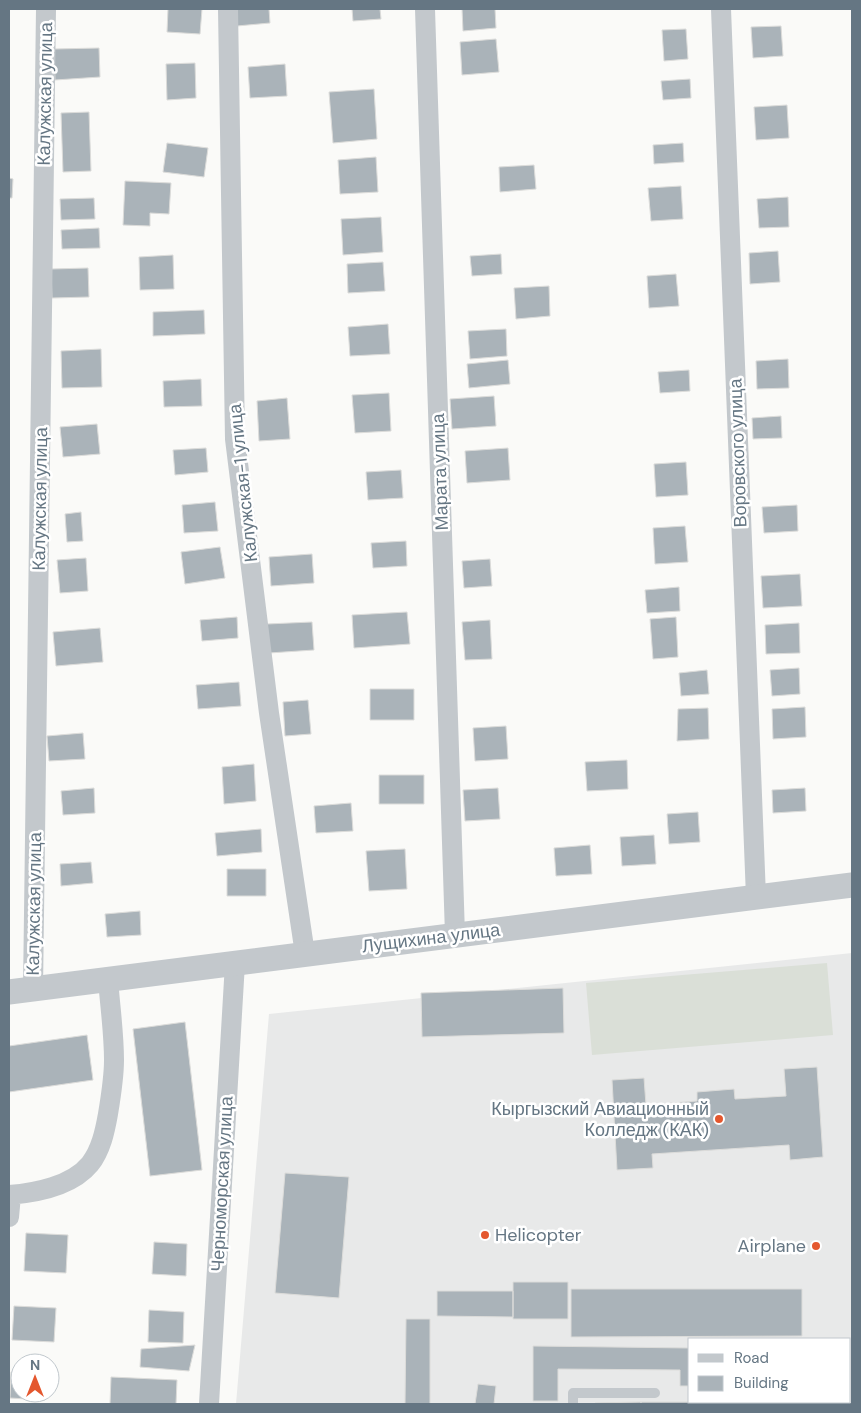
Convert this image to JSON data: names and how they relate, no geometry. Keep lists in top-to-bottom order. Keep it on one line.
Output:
{"streets":{"street":["Калужская улица","Воровского улица","Марата улица","Калужская-1 улица","Лущихина улица","Черноморская улица"]},"crossings":[["Калужская улица","Лущихина улица"],["Воровского улица","Лущихина улица"],["Марата улица","Лущихина улица"],["Калужская-1 улица","Лущихина улица"],["Лущихина улица","Черноморская улица"]],"places":["Кыргызский Авиационный Колледж (КАК)","Helicopter","Airplane"],"legend":["Road","Building"],"north":"top"}
